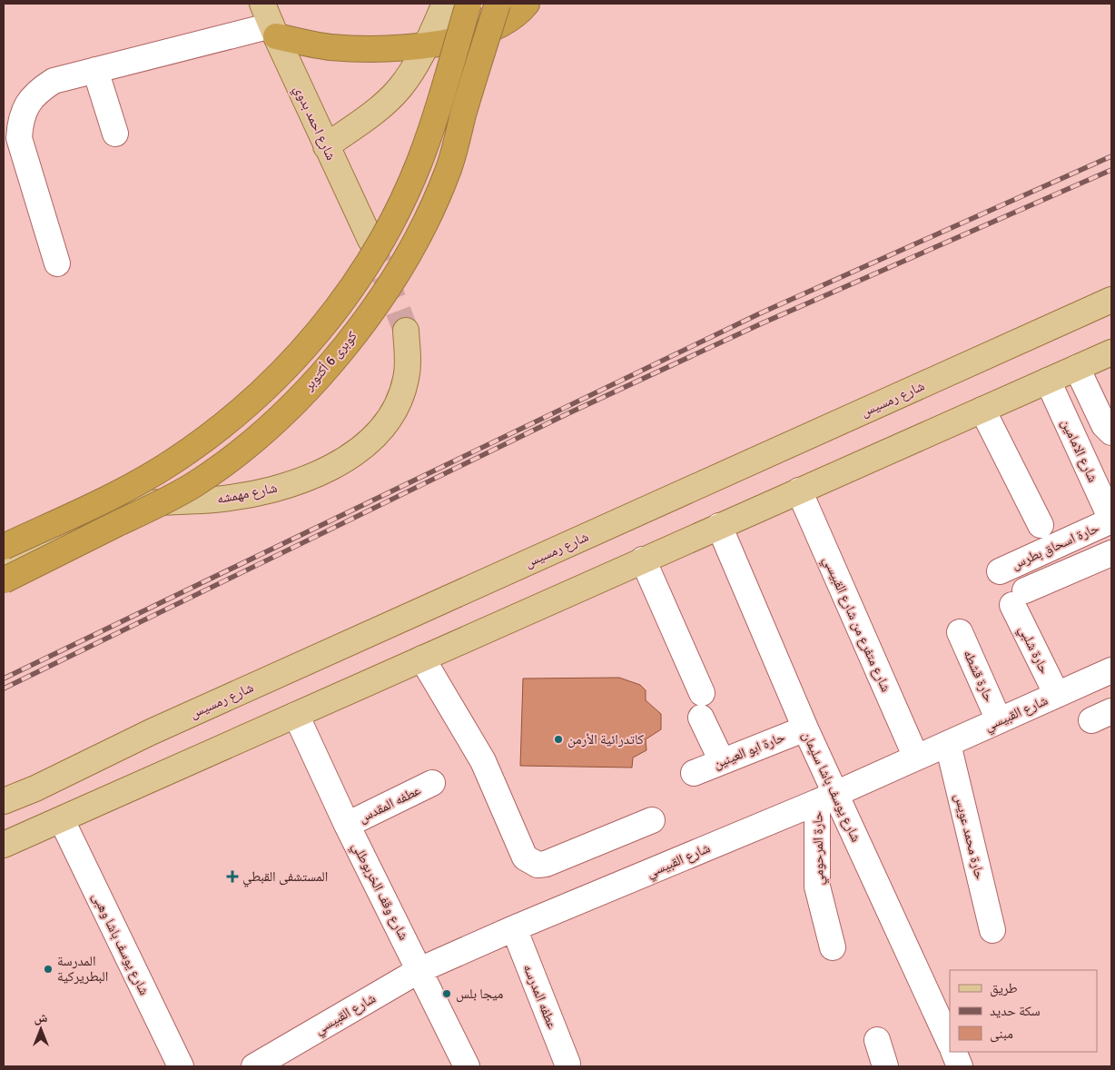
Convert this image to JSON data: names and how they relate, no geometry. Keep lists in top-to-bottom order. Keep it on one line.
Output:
{"streets":{"highway":["كوبرى 6 أكتوبر"],"main road":["شارع احمد بدوي","شارع رمسيس","شارع مهمشه"],"street":["شارع الامامين","حارة اسحاق بطرس","شارع متفرع من شارع القبيسي","حارة شلبي","حارة قشطه","شارع القبيسي","حارة ابو العينين","شارع يوسف باشا سليمان","عطفه المقدس","حارة محمد عويس","حارة المرحومي","شارع وقف الخربوطلي","شارع يوسف باشا وهبى","عطفه المدرسه"]},"crossings":[["شارع الامامين","حارة اسحاق بطرس"],["شارع متفرع من شارع القبيسي","شارع القبيسي"],["حارة شلبي","شارع القبيسي"],["حارة قشطه","شارع القبيسي"],["شارع القبيسي","شارع يوسف باشا سليمان"],["شارع القبيسي","حارة محمد عويس"],["شارع القبيسي","حارة المرحومي"],["شارع القبيسي","شارع وقف الخربوطلي"],["شارع القبيسي","عطفه المدرسه"],["حارة ابو العينين","شارع يوسف باشا سليمان"],["شارع يوسف باشا سليمان","حارة المرحومي"],["عطفه المقدس","شارع وقف الخربوطلي"]],"places":{"other":["كاتدرائية الأرمن","المدرسة البطريركية","ميجا بلس"],"health":["المستشفى القبطي"]},"legend":["طريق","سكة حديد","مبنى"],"north":"top"}
